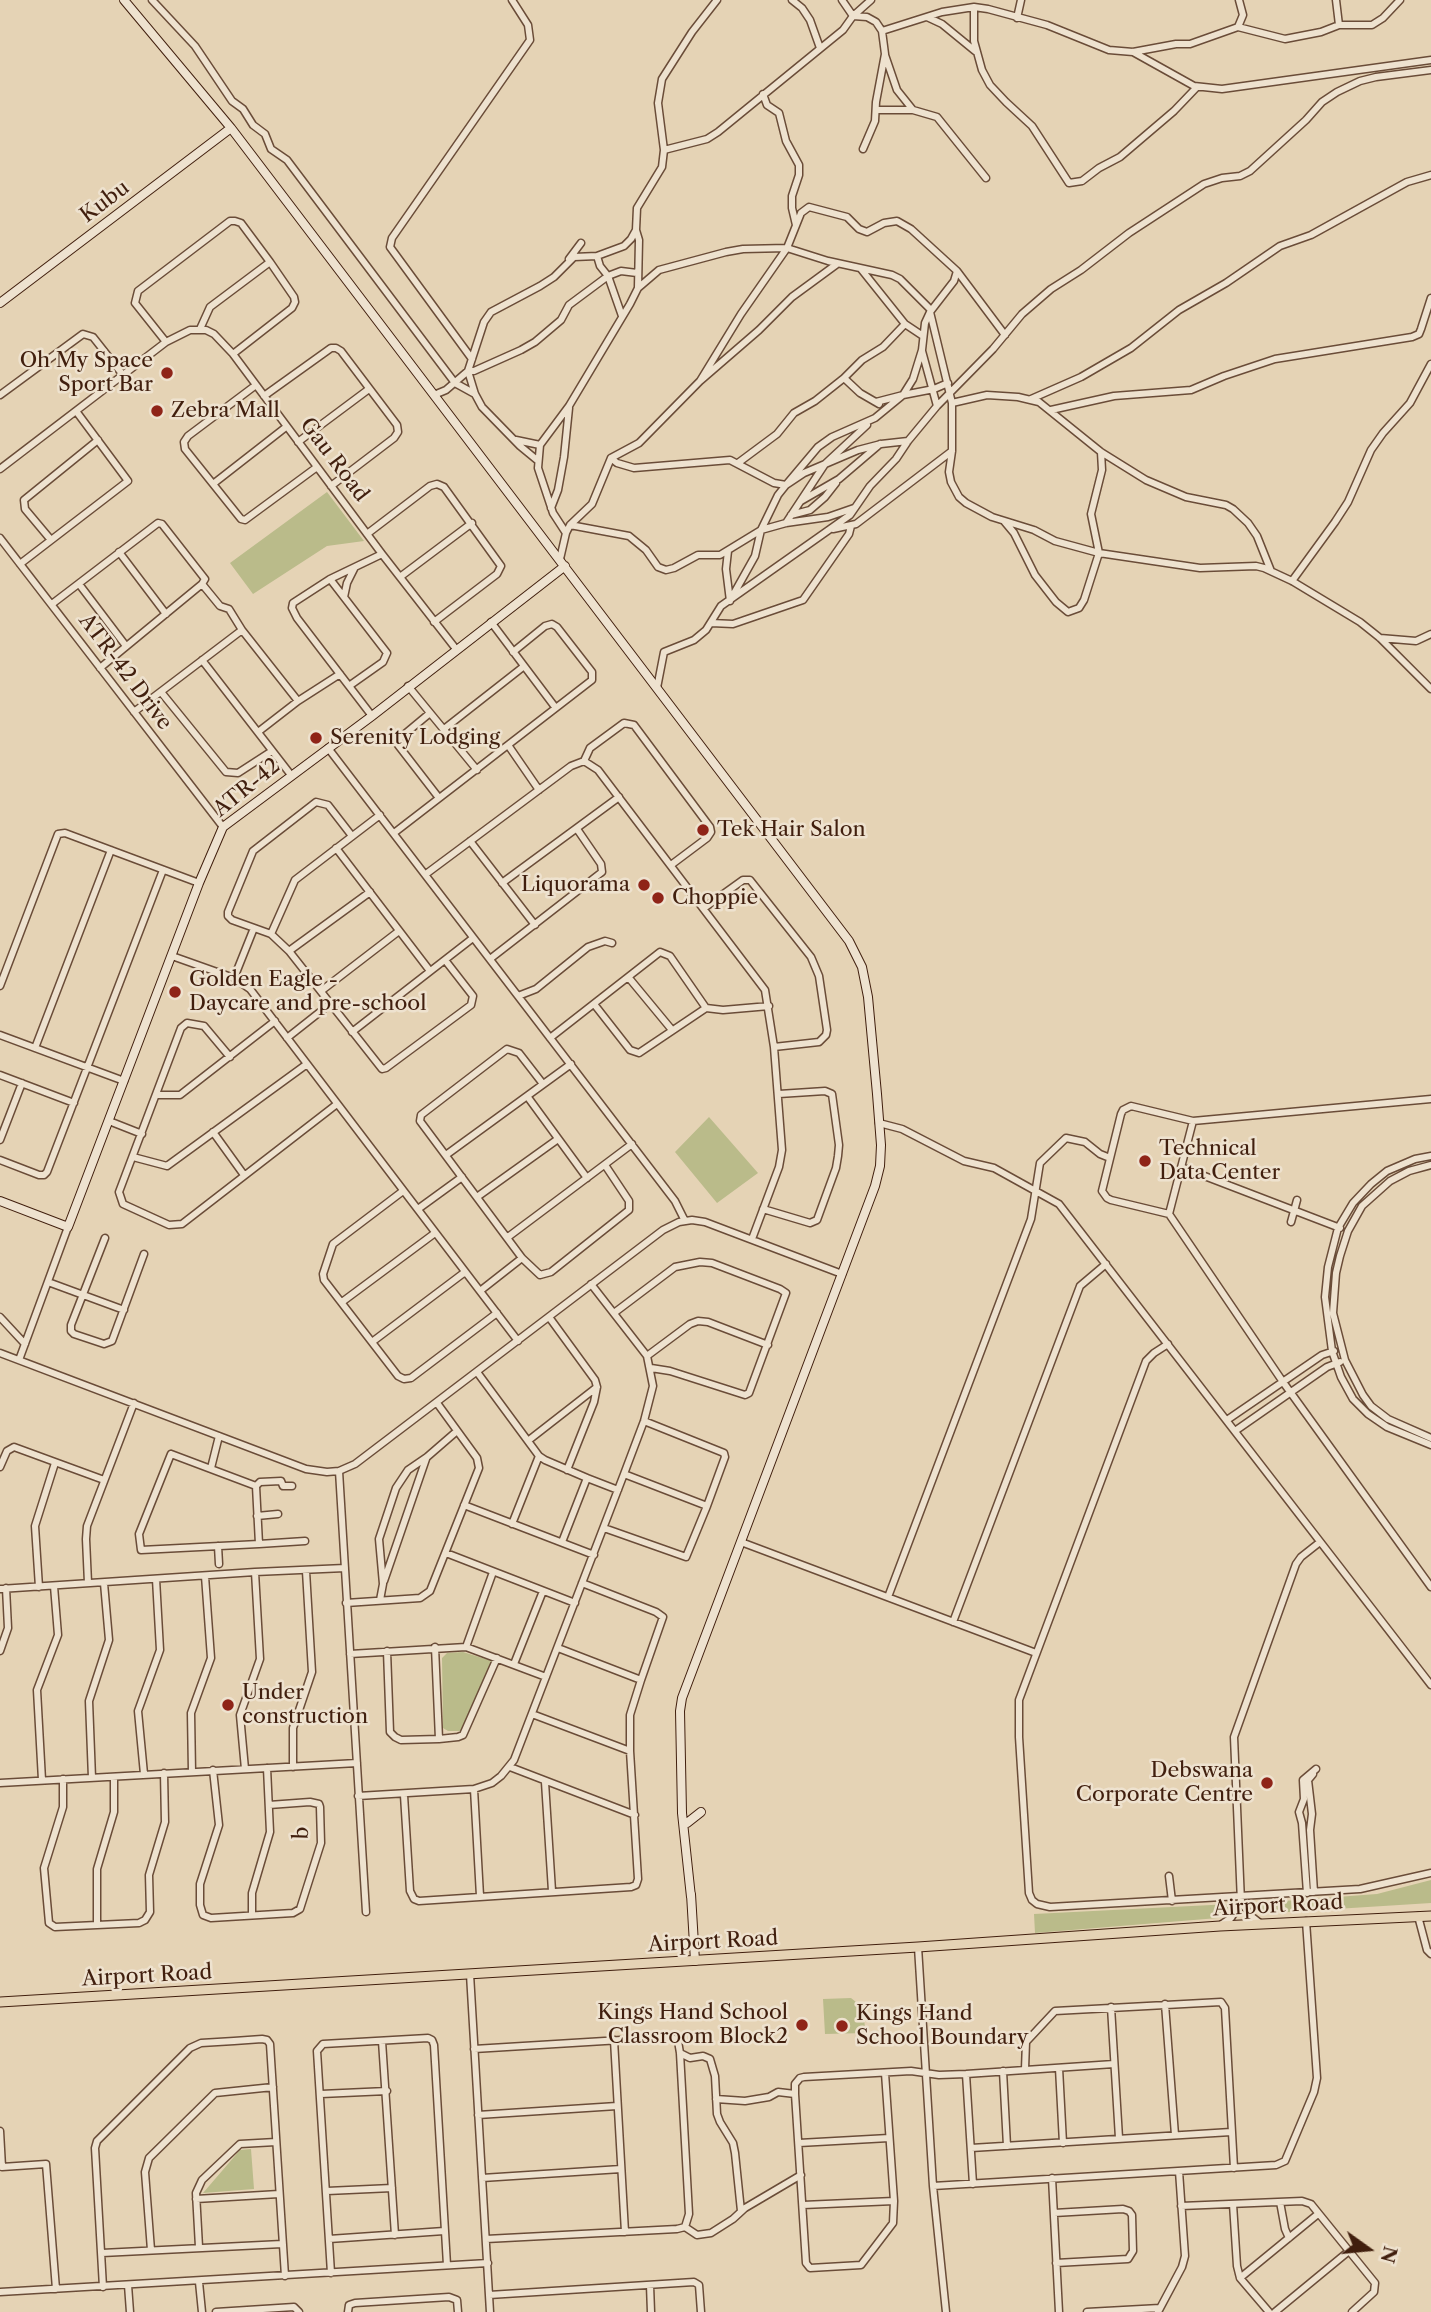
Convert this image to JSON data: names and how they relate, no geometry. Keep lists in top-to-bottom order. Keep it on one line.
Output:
{"streets":{"main road":["Kubu","ATR-42","Airport Road"],"street":["Gau Road","ATR-42 Drive","b"]},"crossings":[["Gau Road","ATR-42"],["ATR-42 Drive","ATR-42"]],"places":["Oh My Space Sport Bar","Zebra Mall","Serenity Lodging","Tek Hair Salon","Liquorama","Choppie","Golden Eagle - Daycare and pre-school","Technical Data Center","Under construction","Debswana Corporate Centre","Kings Hand School Classroom Block2","Kings Hand School Boundary"],"north":"right"}
